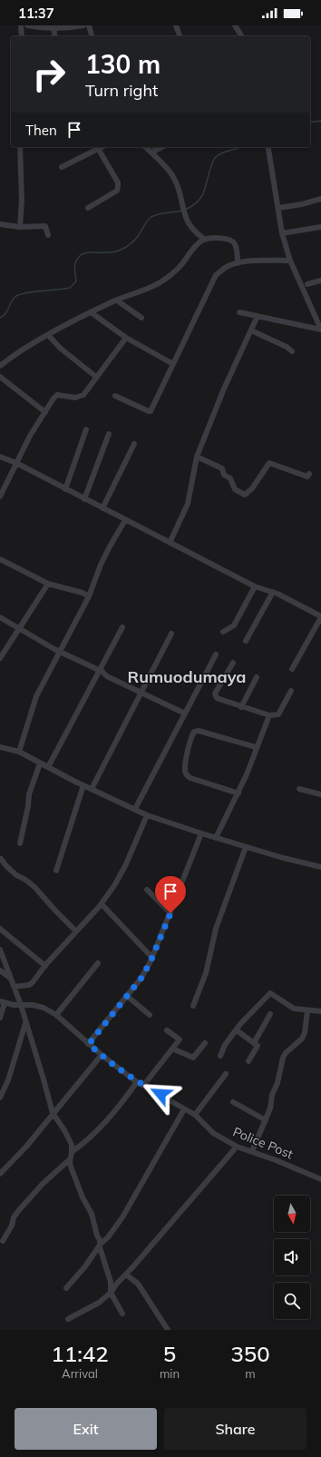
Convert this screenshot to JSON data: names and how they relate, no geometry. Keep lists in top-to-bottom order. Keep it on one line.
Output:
{"streets":{"street":["Police Post"]},"districts":["Rumuodumaya"],"north":"bottom","page":{"status":"11:37","turn":["130 m","Turn right"],"then":"Then","eta":["11:42","Arrival","5","min","350","m"],"buttons":["Exit","Share"]}}
